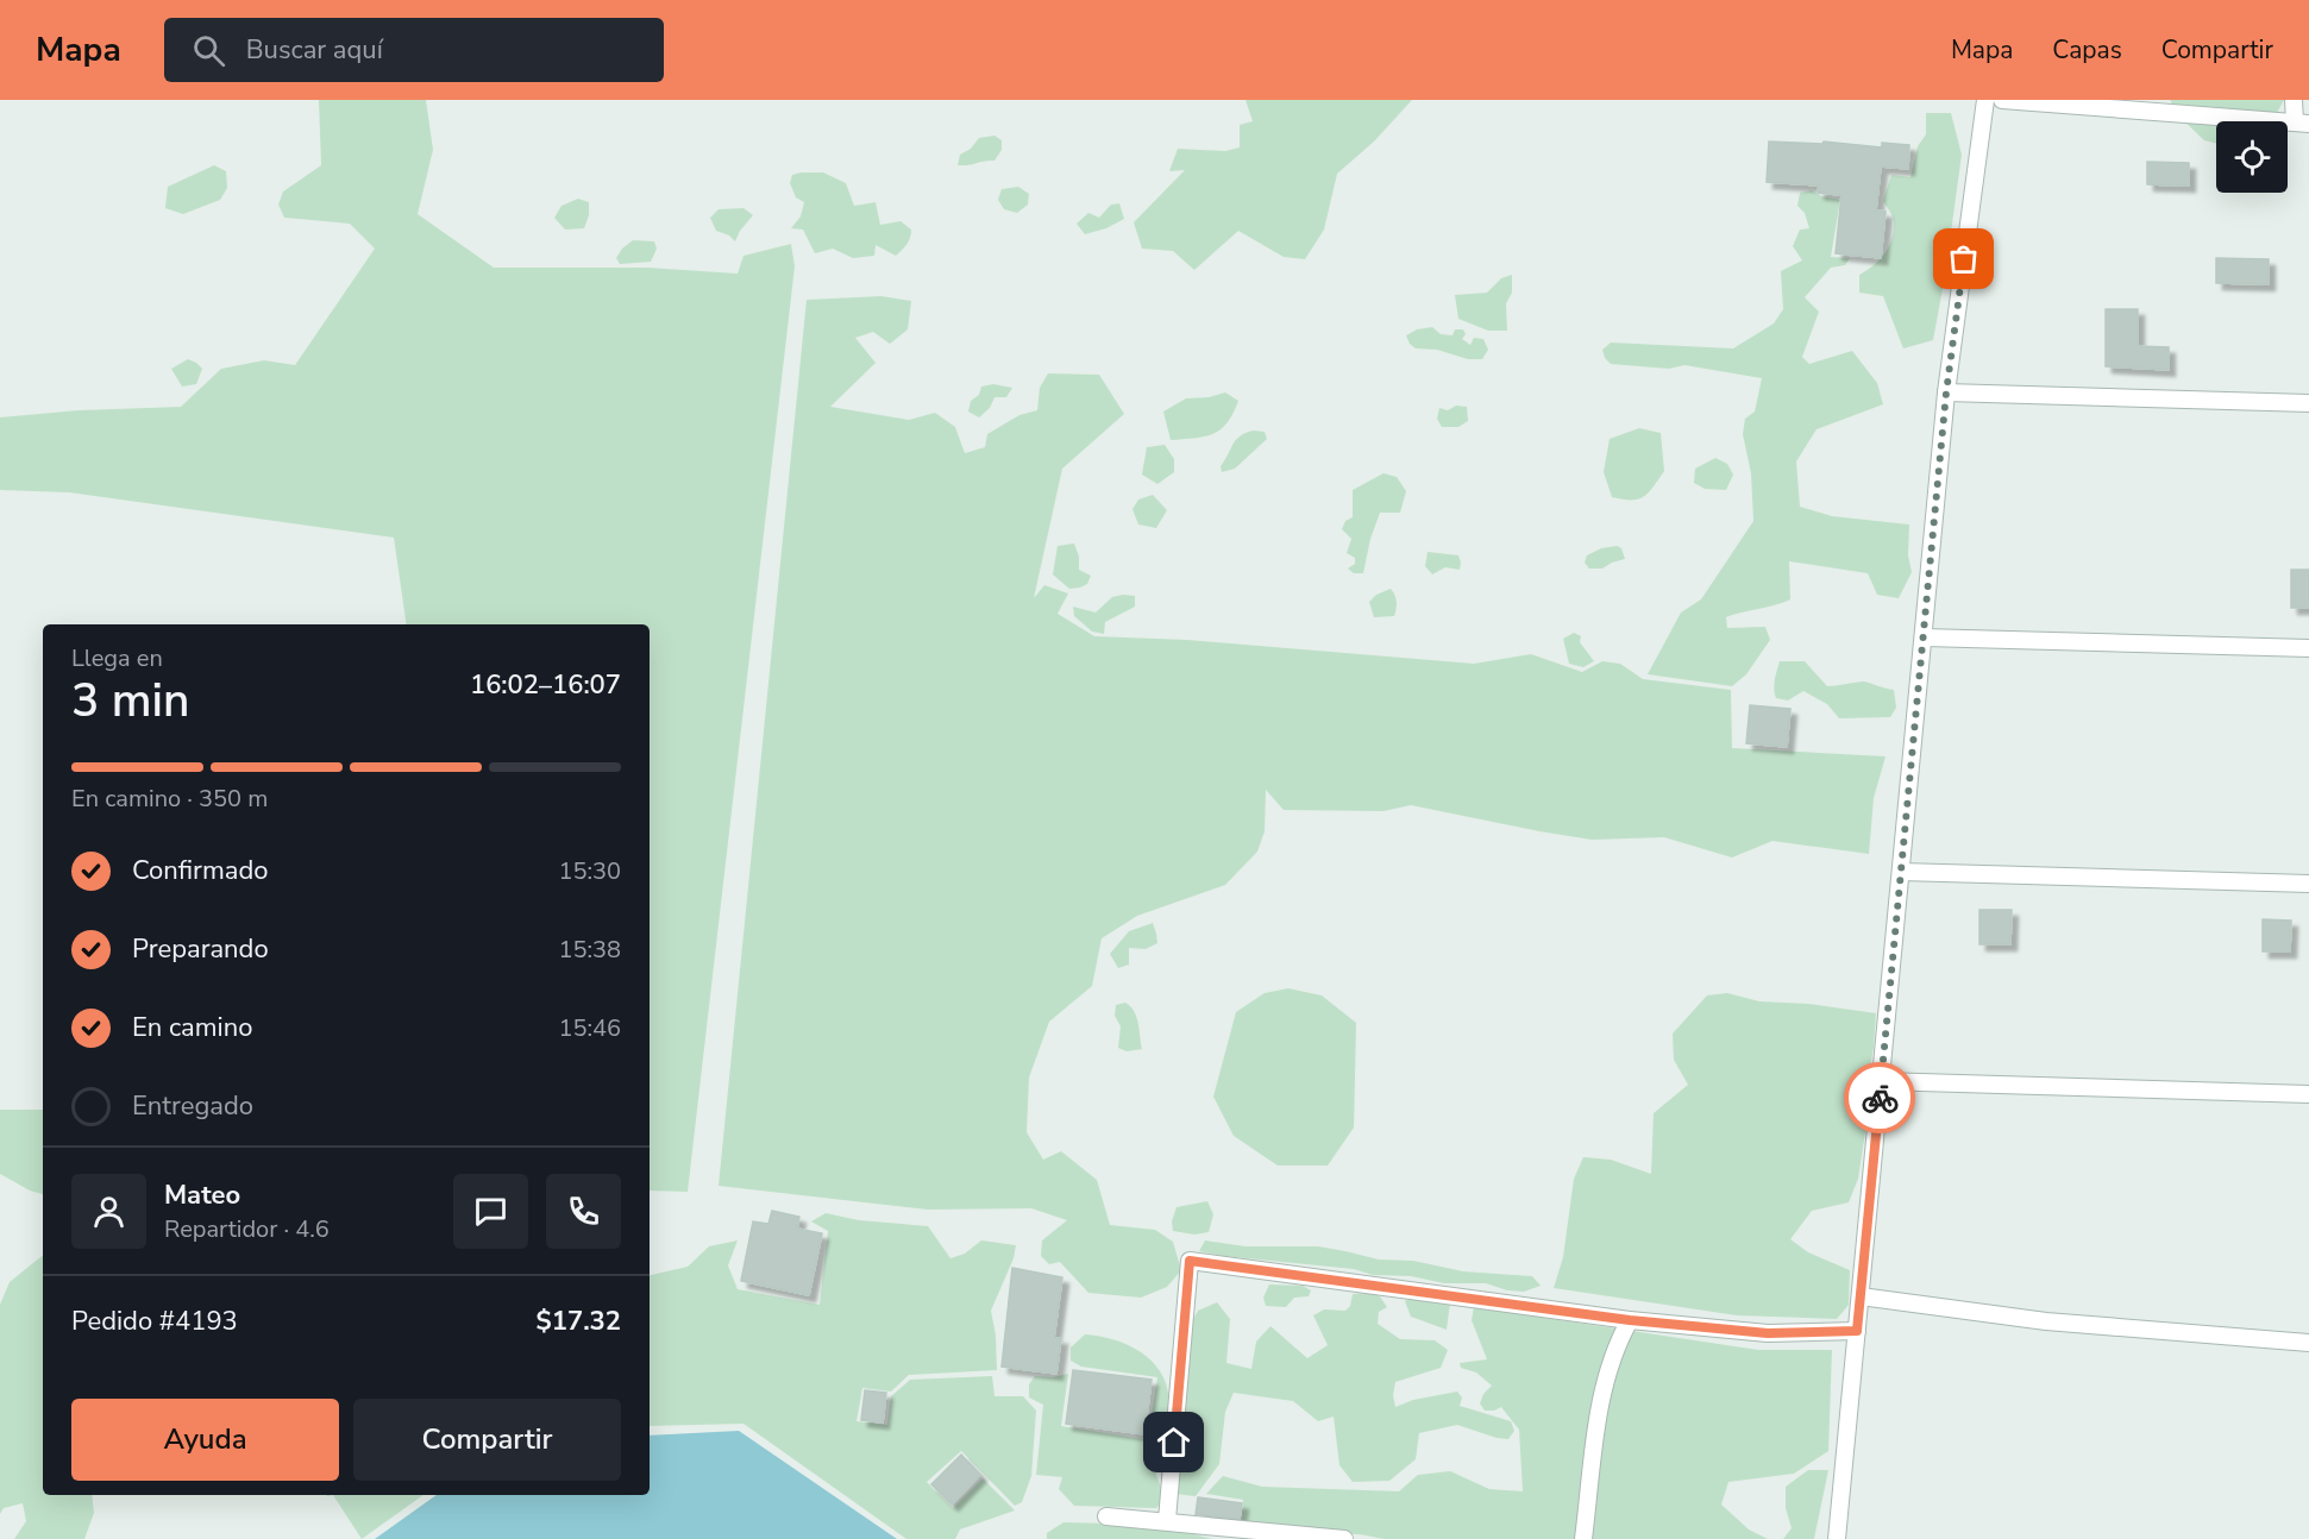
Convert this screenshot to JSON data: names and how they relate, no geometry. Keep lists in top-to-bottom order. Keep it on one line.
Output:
{"page":{"header":"Mapa","search":"Buscar aquí","nav":["Mapa","Capas","Compartir"],"heading":["3 min","Llega en","16:02–16:07"],"panel":["Mateo","Repartidor · 4.6","Pedido #4193","$17.32"],"bar":"En camino · 350 m","list":[["Confirmado","15:30"],["Preparando","15:38"],["En camino","15:46"],"Entregado"],"buttons":["Ayuda","Compartir"]}}
